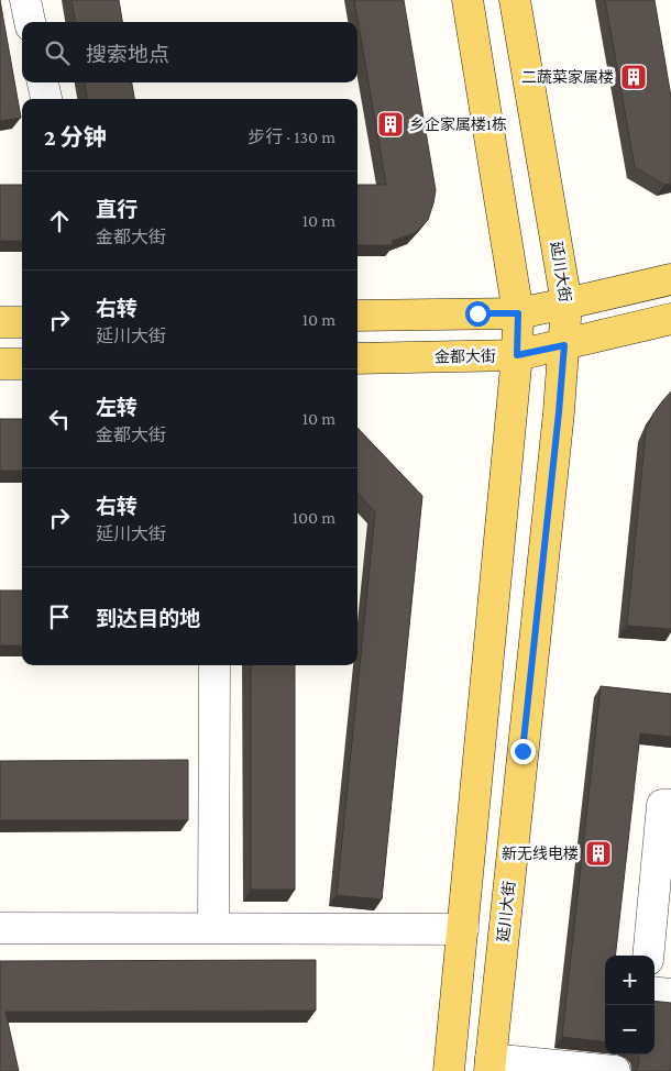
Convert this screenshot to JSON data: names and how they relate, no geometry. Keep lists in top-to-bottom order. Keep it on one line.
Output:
{"streets":{"main road":["延川大街","金都大街"]},"crossings":[["延川大街","金都大街"]],"places":{"building":["二蔬菜家属楼","乡企家属楼1栋","新无线电楼"]},"page":{"search":"搜索地点","heading":["2 分钟","步行 · 130 m"],"list":[["直行","金都大街","10 m"],["右转","延川大街","10 m"],["左转","金都大街","10 m"],["右转","延川大街","100 m"],"到达目的地"],"map_buttons":["+","−"]}}
